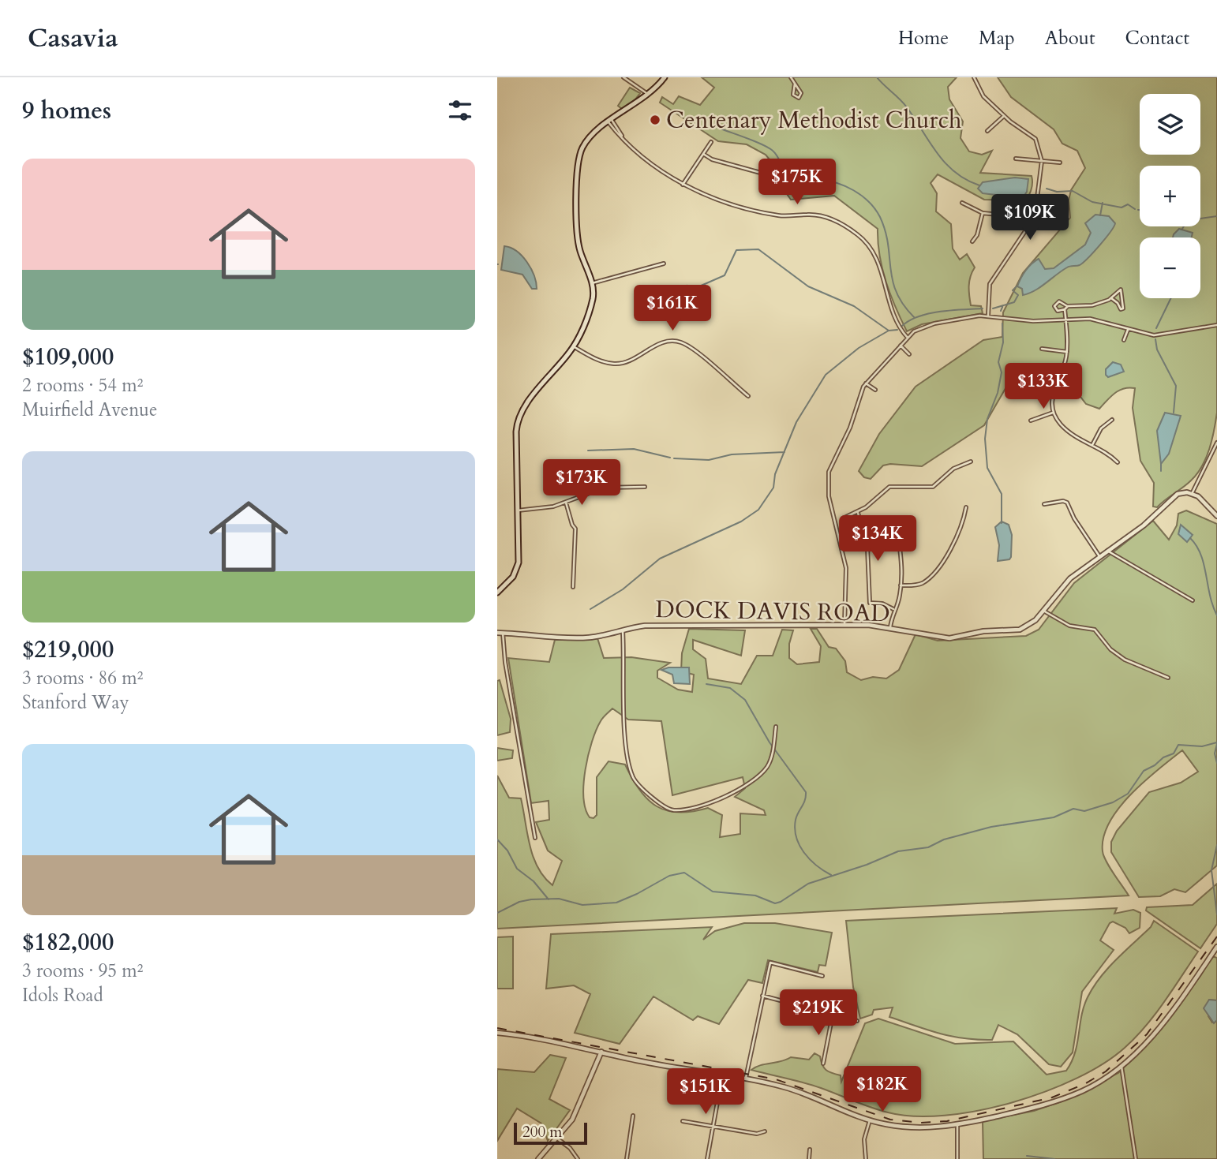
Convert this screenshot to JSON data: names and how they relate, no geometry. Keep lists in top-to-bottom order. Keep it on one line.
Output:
{"streets":{"street":["DOCK DAVIS ROAD"]},"places":["Centenary Methodist Church"],"scale_bar":"200 m","page":{"header":"Casavia","nav":["Home","Map","About","Contact"],"heading":"9 homes","map_buttons":["+","−"],"list":[{"name":"$109,000","note":"2 rooms · 54 m² · Muirfield Avenue"},{"name":"$219,000","note":"3 rooms · 86 m² · Stanford Way"},{"name":"$182,000","note":"3 rooms · 95 m² · Idols Road"}],"price":["$175K","$109K","$161K","$133K","$173K","$134K","$219K","$182K","$151K"],"scale":"200 m"}}
